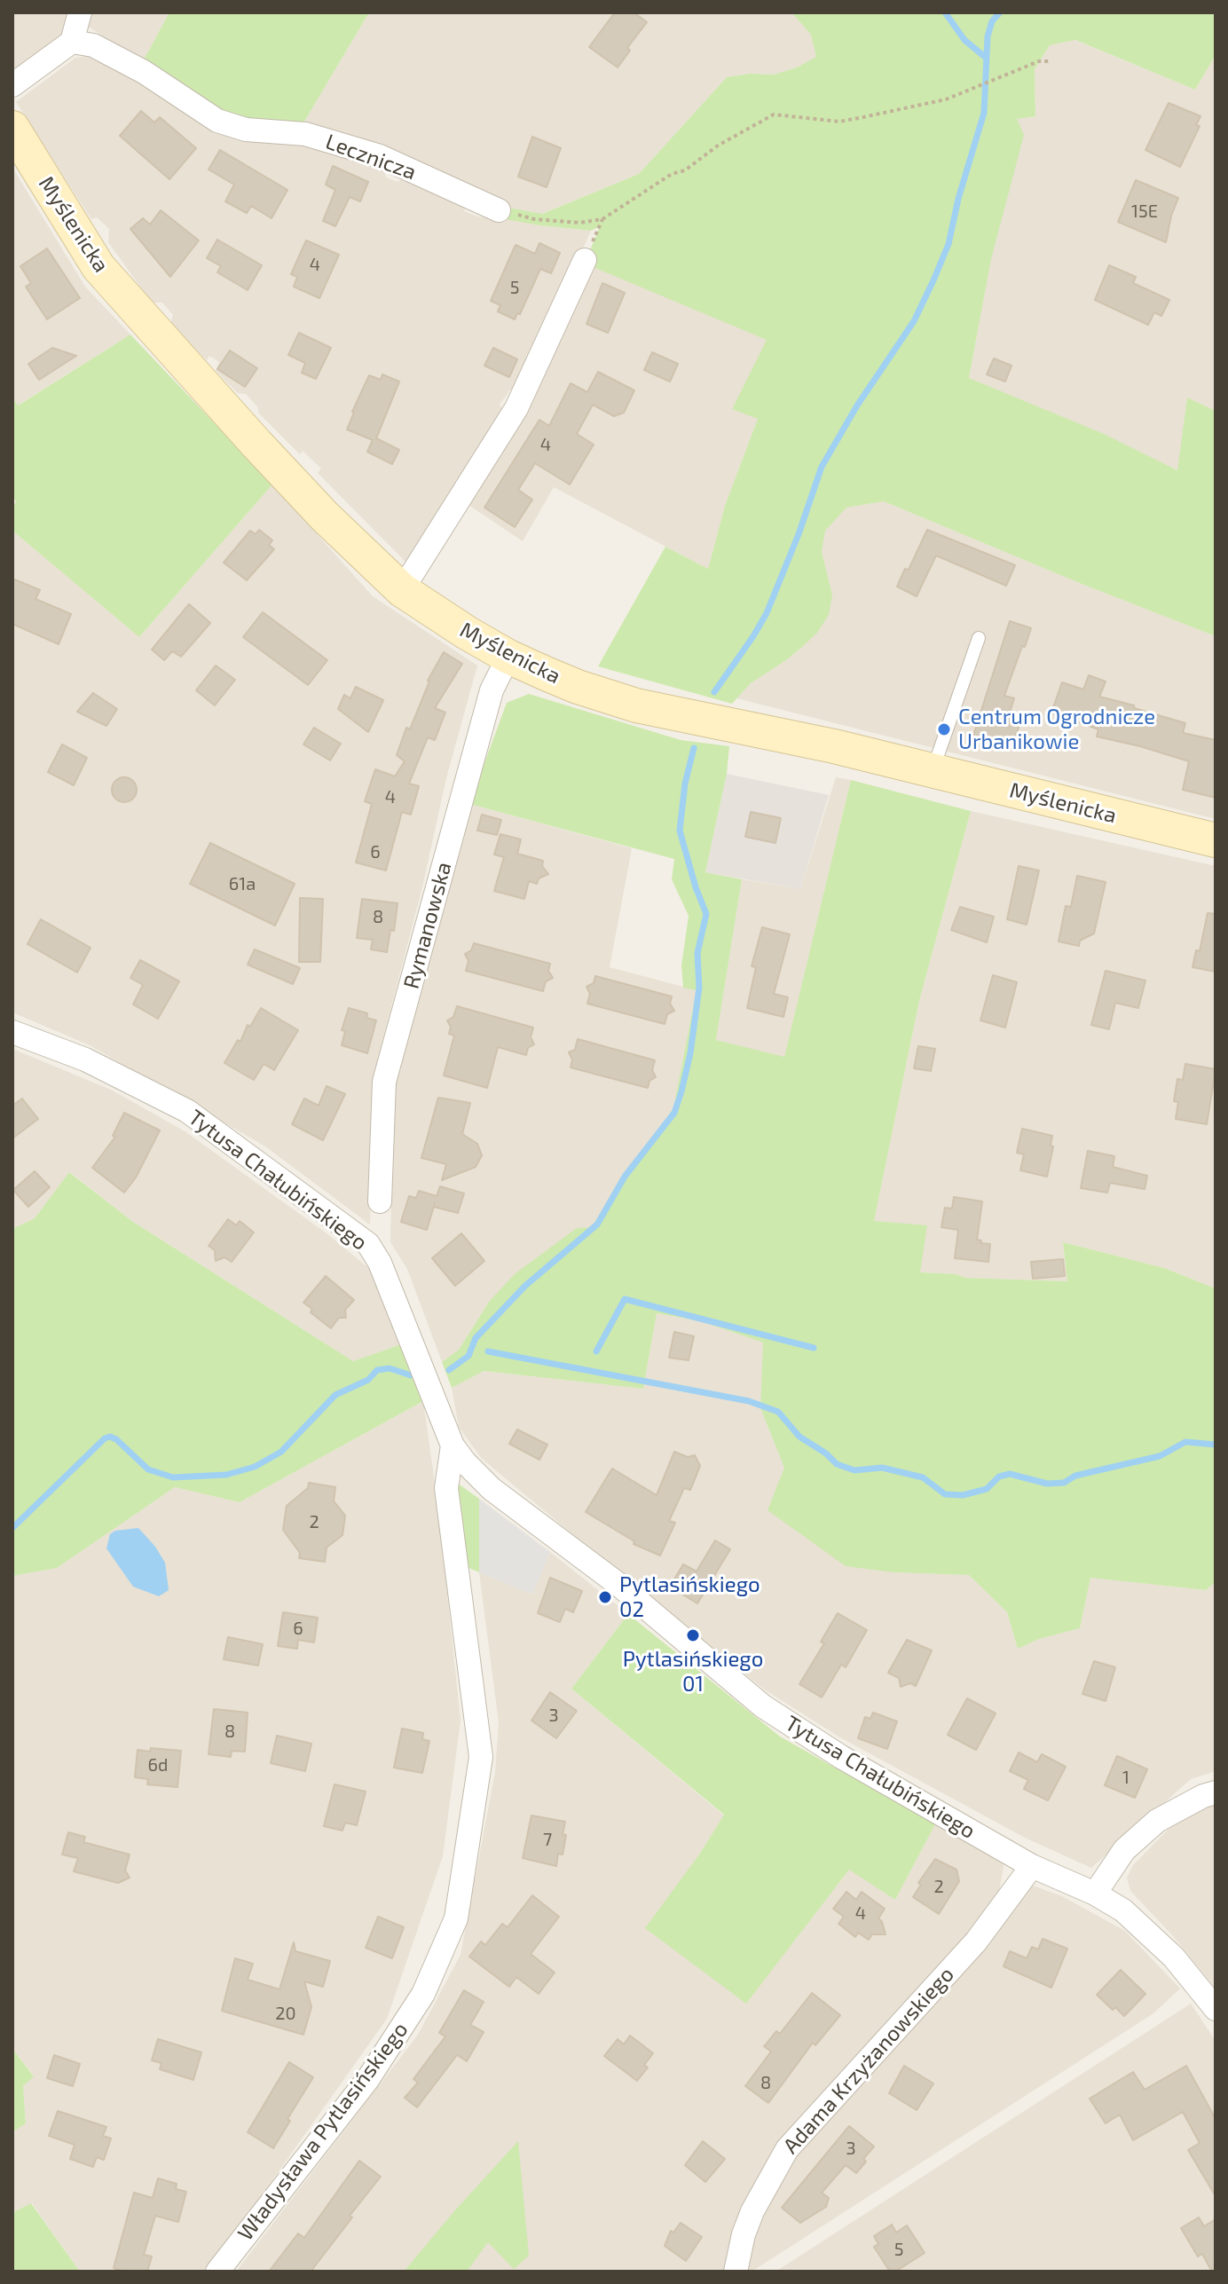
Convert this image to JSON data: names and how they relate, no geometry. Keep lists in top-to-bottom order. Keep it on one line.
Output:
{"streets":{"street":["Lecznicza","Myślenicka","Rymanowska","Tytusa Chałubińskiego","Adama Krzyżanowskiego","Władysława Pytlasińskiego"]},"crossings":[["Myślenicka","Rymanowska"],["Tytusa Chałubińskiego","Adama Krzyżanowskiego"],["Tytusa Chałubińskiego","Władysława Pytlasińskiego"]],"places":["Centrum Ogrodnicze Urbanikowie","Pytlasińskiego 02","Pytlasińskiego 01"],"house_numbers":["15E","4","5","4","4","6","61a","8","2","6","3","8","6d","1","7","2","4","20","8","3","5"]}
